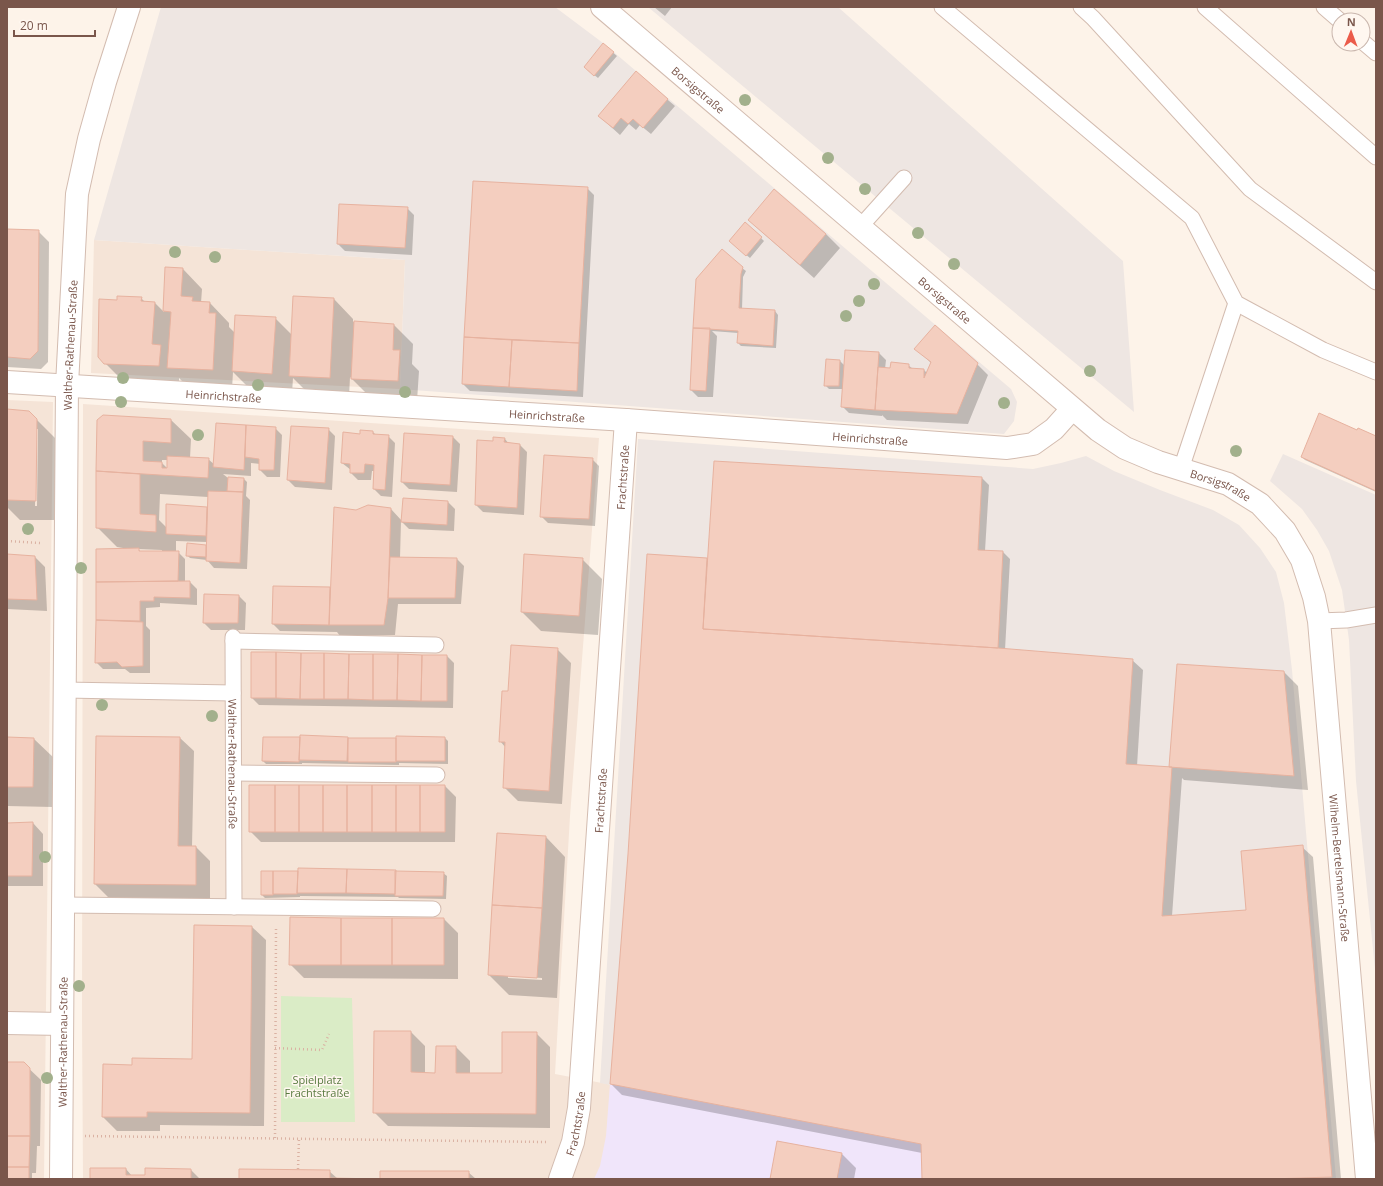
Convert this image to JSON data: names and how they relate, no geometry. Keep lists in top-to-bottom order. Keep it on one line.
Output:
{"streets":{"street":["Borsigstraße","Walther-Rathenau-Straße","Heinrichstraße","Frachtstraße","Wilhelm-Bertelsmann-Straße"]},"crossings":[["Borsigstraße","Heinrichstraße"],["Borsigstraße","Wilhelm-Bertelsmann-Straße"],["Walther-Rathenau-Straße","Heinrichstraße"],["Heinrichstraße","Frachtstraße"]],"parks":["Spielplatz Frachtstraße"],"scale_bar":"20 m","north":"top"}
